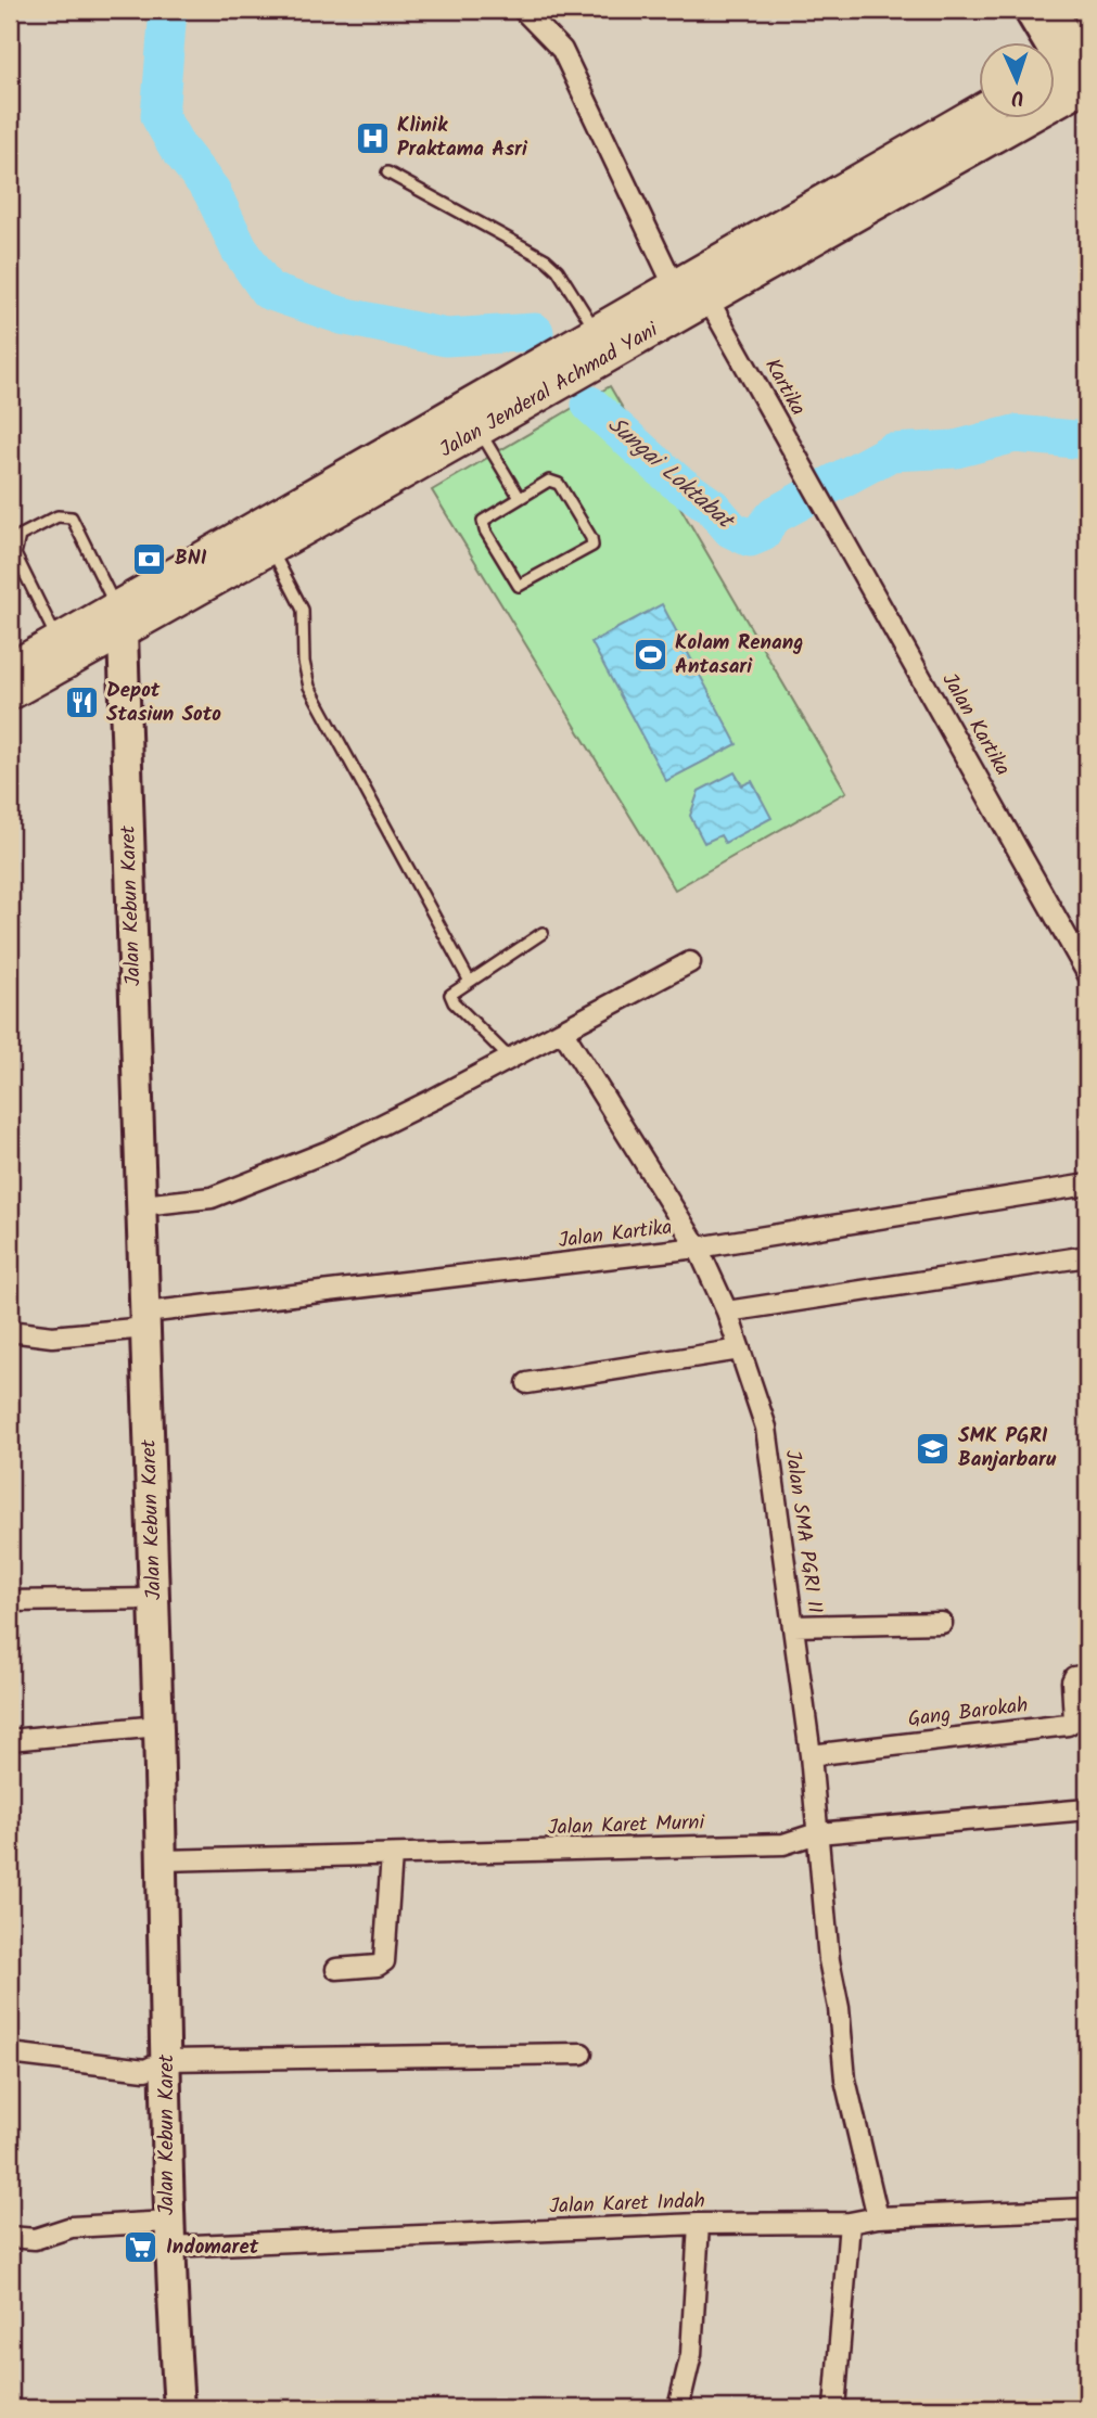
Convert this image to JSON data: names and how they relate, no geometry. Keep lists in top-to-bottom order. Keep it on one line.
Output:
{"streets":{"highway":["Jalan Jenderal Achmad Yani"],"main road":["Jalan Kebun Karet"],"street":["Kartika","Jalan Kartika","Jalan SMA PGRI II","Gang Barokah","Jalan Karet Murni","Jalan Karet Indah"]},"crossings":[["Kartika","Jalan Jenderal Achmad Yani"],["Kartika","Jalan Kartika"],["Jalan Jenderal Achmad Yani","Jalan Kebun Karet"],["Jalan Kartika","Jalan Kebun Karet"],["Jalan Kartika","Jalan SMA PGRI II"],["Jalan Kebun Karet","Jalan Karet Murni"],["Jalan Kebun Karet","Jalan Karet Indah"],["Jalan SMA PGRI II","Gang Barokah"],["Jalan SMA PGRI II","Jalan Karet Murni"],["Jalan SMA PGRI II","Jalan Karet Indah"]],"water":["Sungai Loktabat"],"places":{"hospital":["Klinik Praktama Asri"],"bank":["BNI"],"sports":["Kolam Renang Antasari"],"restaurant":["Depot Stasiun Soto"],"school or university":["SMK PGRI Banjarbaru"],"supermarket":["Indomaret"]},"north":"bottom"}
